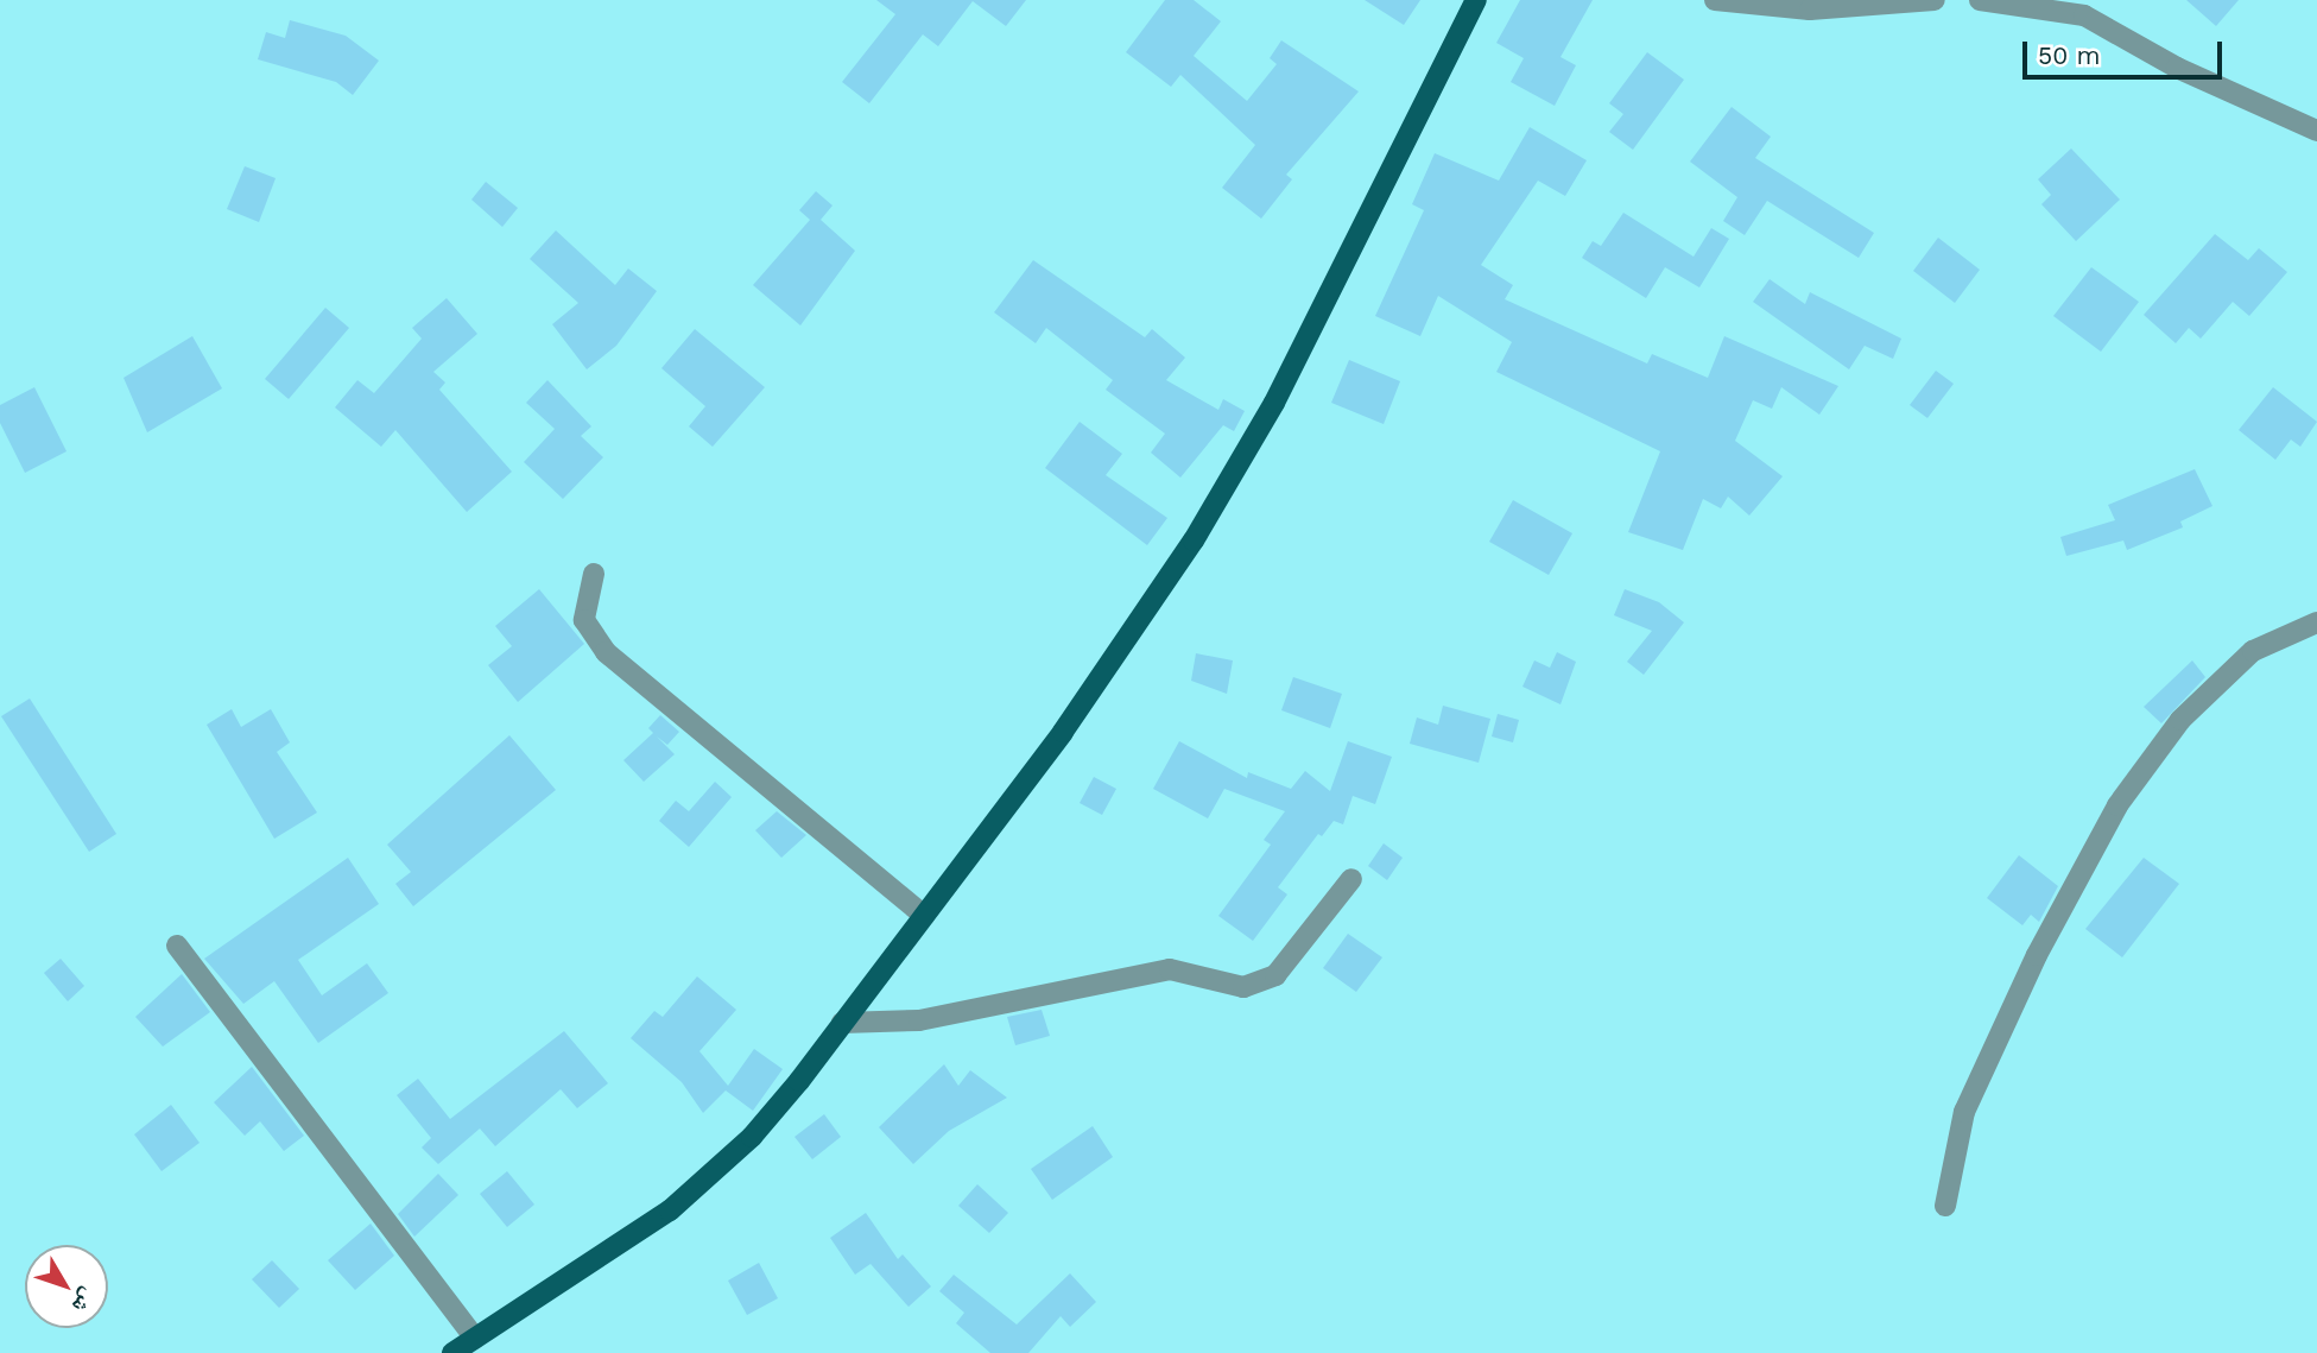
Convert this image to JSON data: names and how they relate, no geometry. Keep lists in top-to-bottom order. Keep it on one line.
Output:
{"scale_bar":"50 m","north":"bottom right"}
